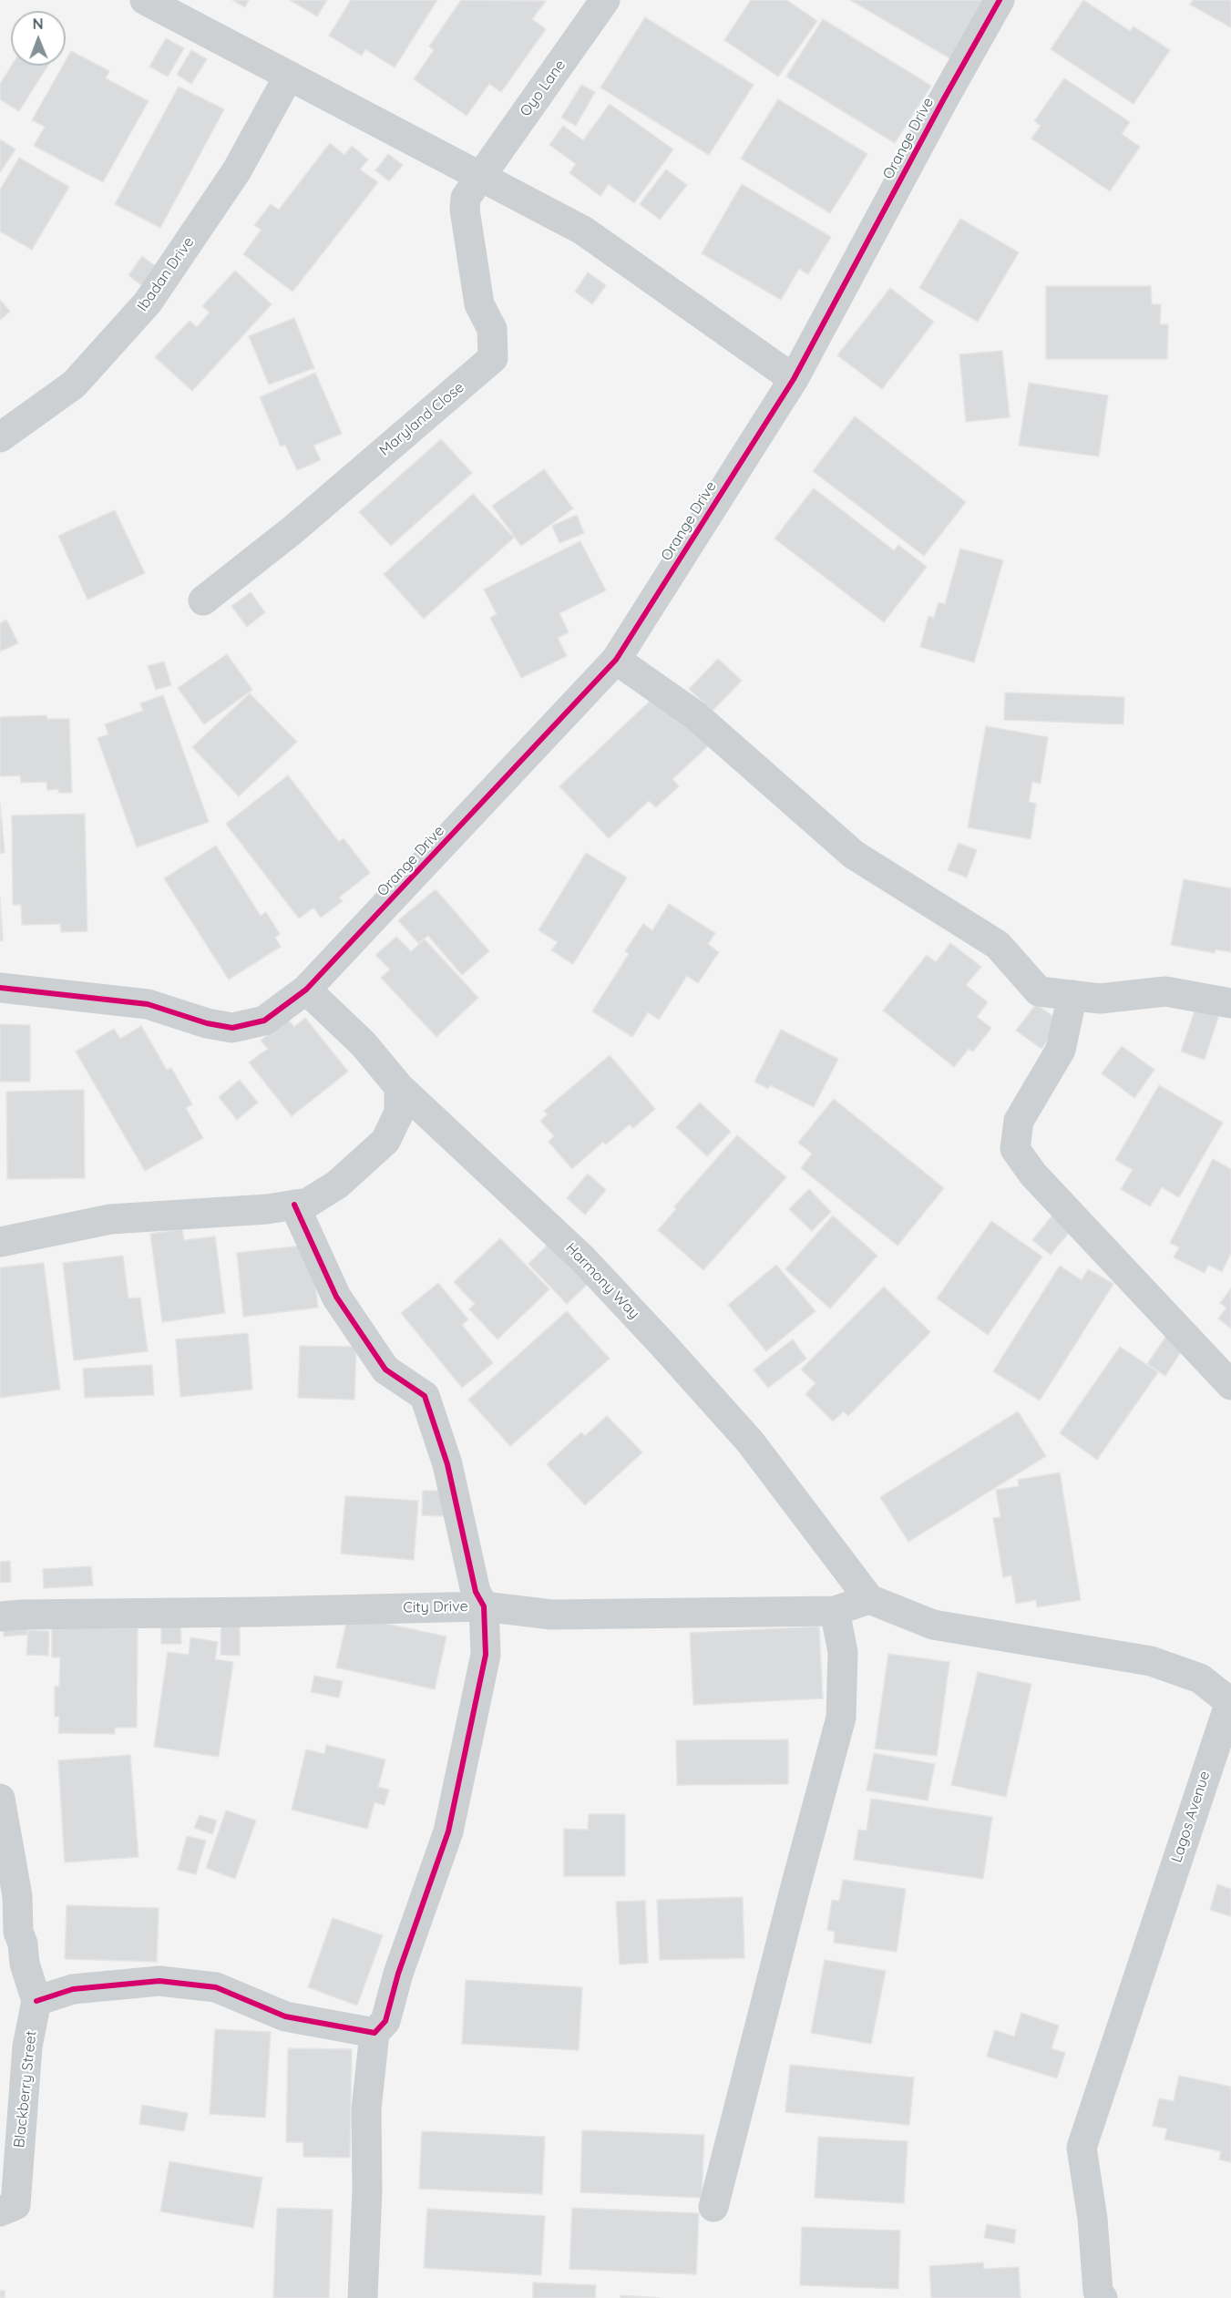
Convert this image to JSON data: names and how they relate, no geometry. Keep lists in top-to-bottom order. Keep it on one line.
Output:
{"streets":{"street":["Oyo Lane","Orange Drive","Ibadan Drive","Maryland Close","Harmony Way","City Drive","Lagos Avenue","Blackberry Street"]},"crossings":[["Oyo Lane","Maryland Close"],["Orange Drive","Harmony Way"],["Harmony Way","City Drive"],["Harmony Way","Lagos Avenue"],["City Drive","Lagos Avenue"]],"north":"top"}
